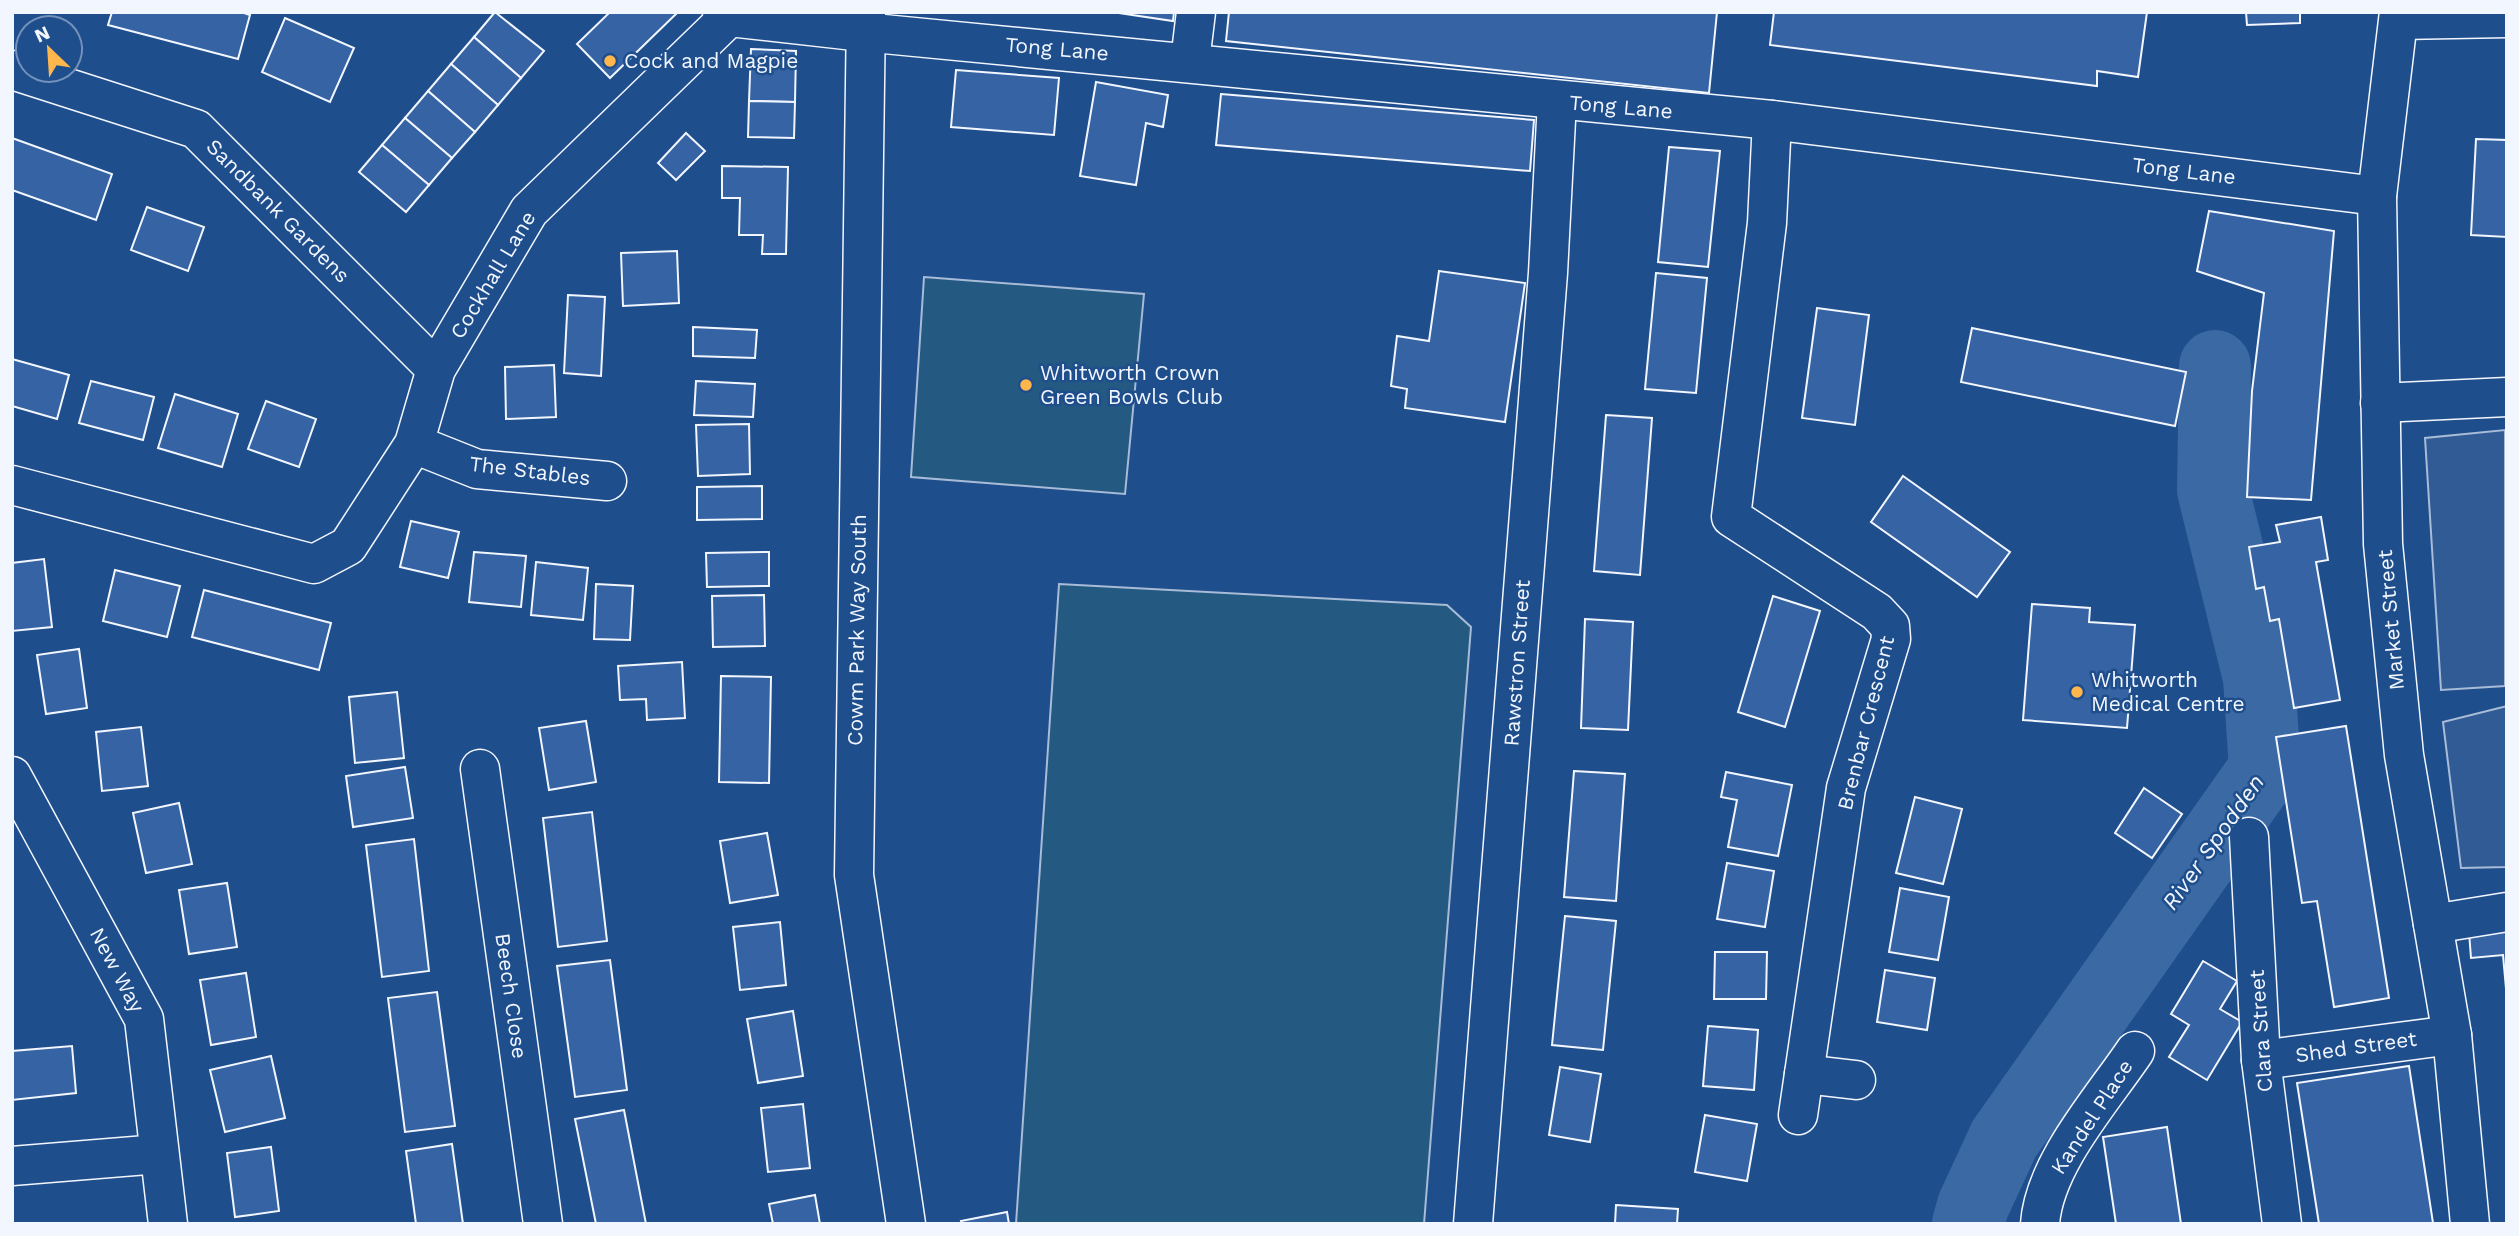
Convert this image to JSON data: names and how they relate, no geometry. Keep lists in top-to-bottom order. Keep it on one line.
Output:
{"streets":{"street":["Tong Lane","Sandbank Gardens","Cockhall Lane","The Stables","Market Street","Cowm Park Way South","Rawstron Street","Brenbar Crescent","New Way","Beech Close","Clara Street","Shed Street","Kandel Place"]},"crossings":[["Tong Lane","Cockhall Lane"],["Tong Lane","Market Street"],["Tong Lane","Cowm Park Way South"],["Tong Lane","Rawstron Street"],["Tong Lane","Brenbar Crescent"],["Sandbank Gardens","Cockhall Lane"],["Cockhall Lane","The Stables"],["Market Street","Shed Street"],["Clara Street","Shed Street"]],"water":["River Spodden"],"places":["Cock and Magpie","Whitworth Crown Green Bowls Club","Whitworth Medical Centre"],"north":"top left"}
